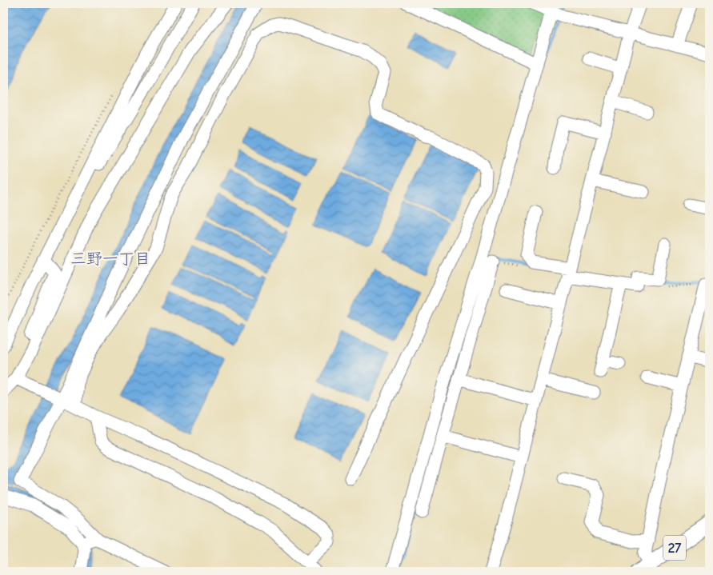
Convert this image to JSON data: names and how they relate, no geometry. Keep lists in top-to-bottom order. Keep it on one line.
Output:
{"streets":{"main road":["27"]},"districts":["三野一丁目"]}
